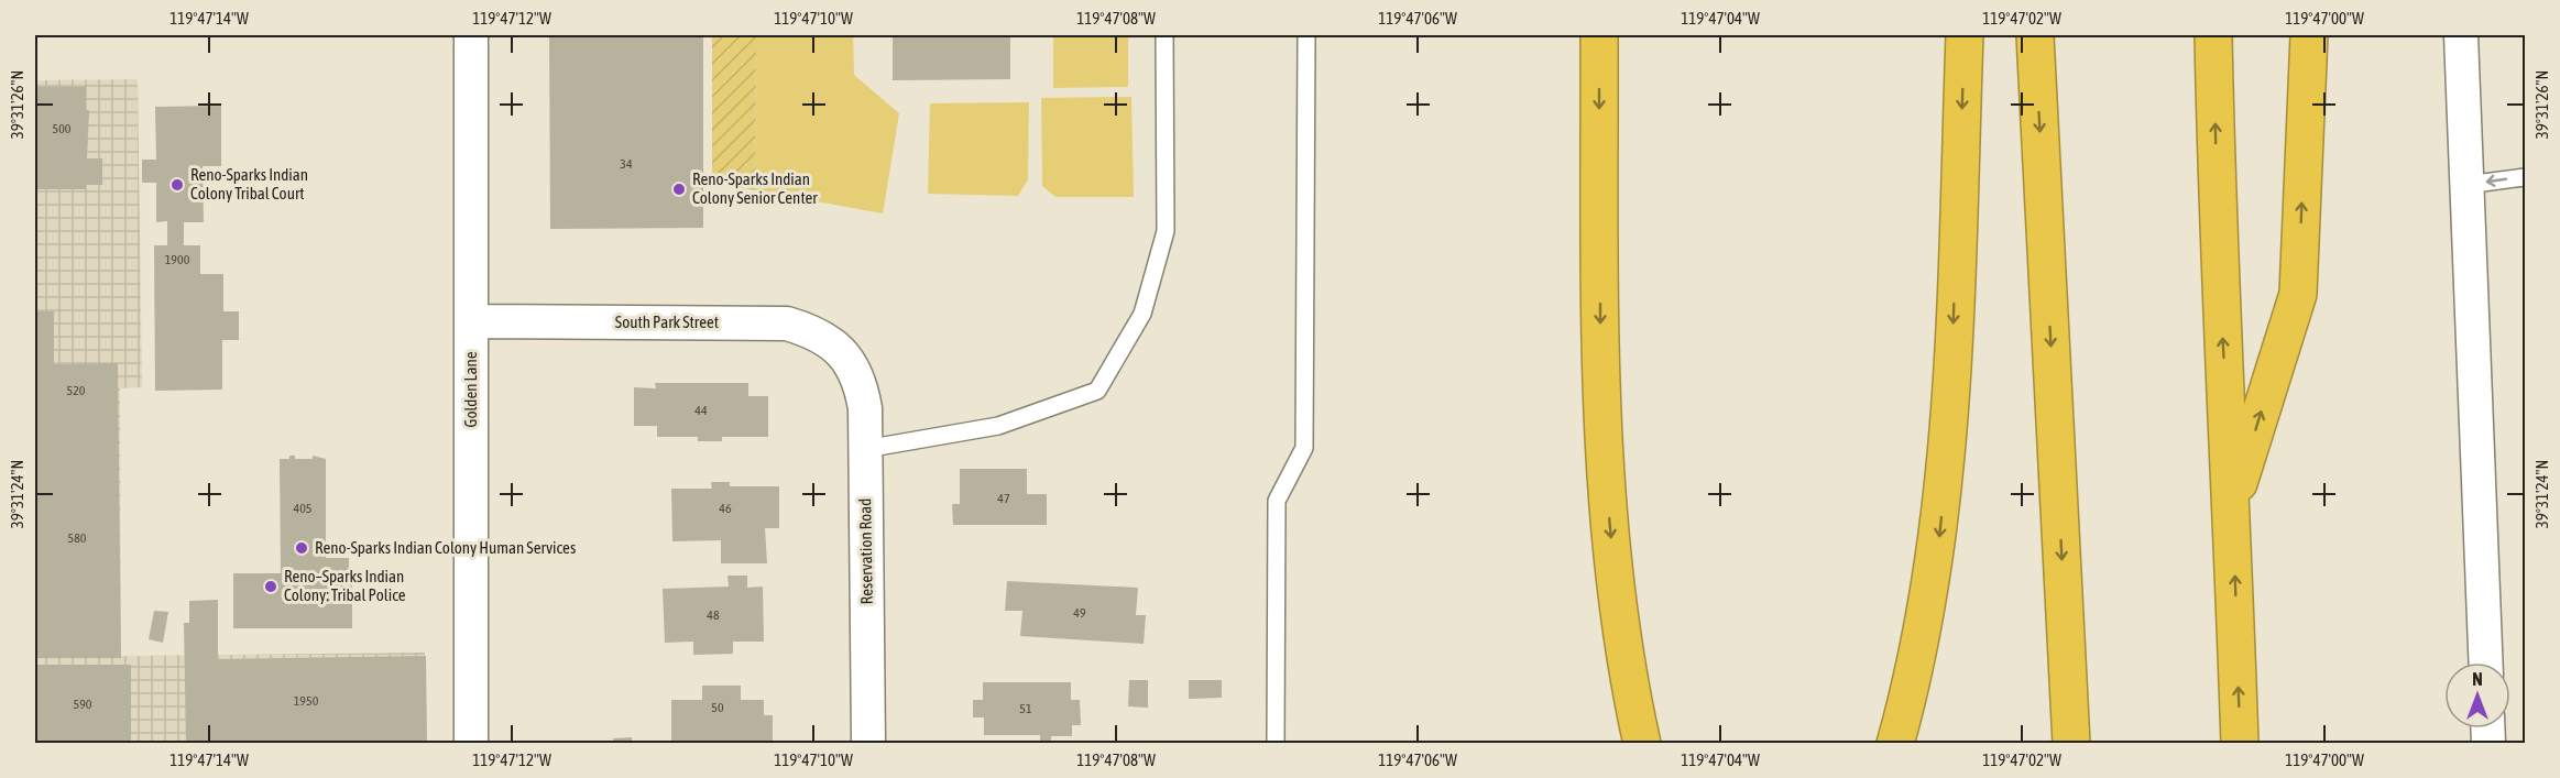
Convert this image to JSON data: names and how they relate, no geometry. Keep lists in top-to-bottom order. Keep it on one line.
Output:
{"streets":{"street":["South Park Street","Golden Lane","Reservation Road"]},"crossings":[["South Park Street","Golden Lane"],["South Park Street","Reservation Road"]],"places":["Reno-Sparks Indian Colony Tribal Court","Reno-Sparks Indian Colony Senior Center","Reno-Sparks Indian Colony Human Services","Reno–Sparks Indian Colony: Tribal Police"],"house_numbers":["500","34","1900","520","44","47","405","46","580","49","48","1950","590","50","51"],"north":"top","coordinates":["119°47'14\"W","119°47'12\"W","119°47'10\"W","119°47'08\"W","119°47'06\"W","119°47'04\"W","119°47'02\"W","119°47'00\"W","39°31'26\"N","39°31'24\"N"]}
